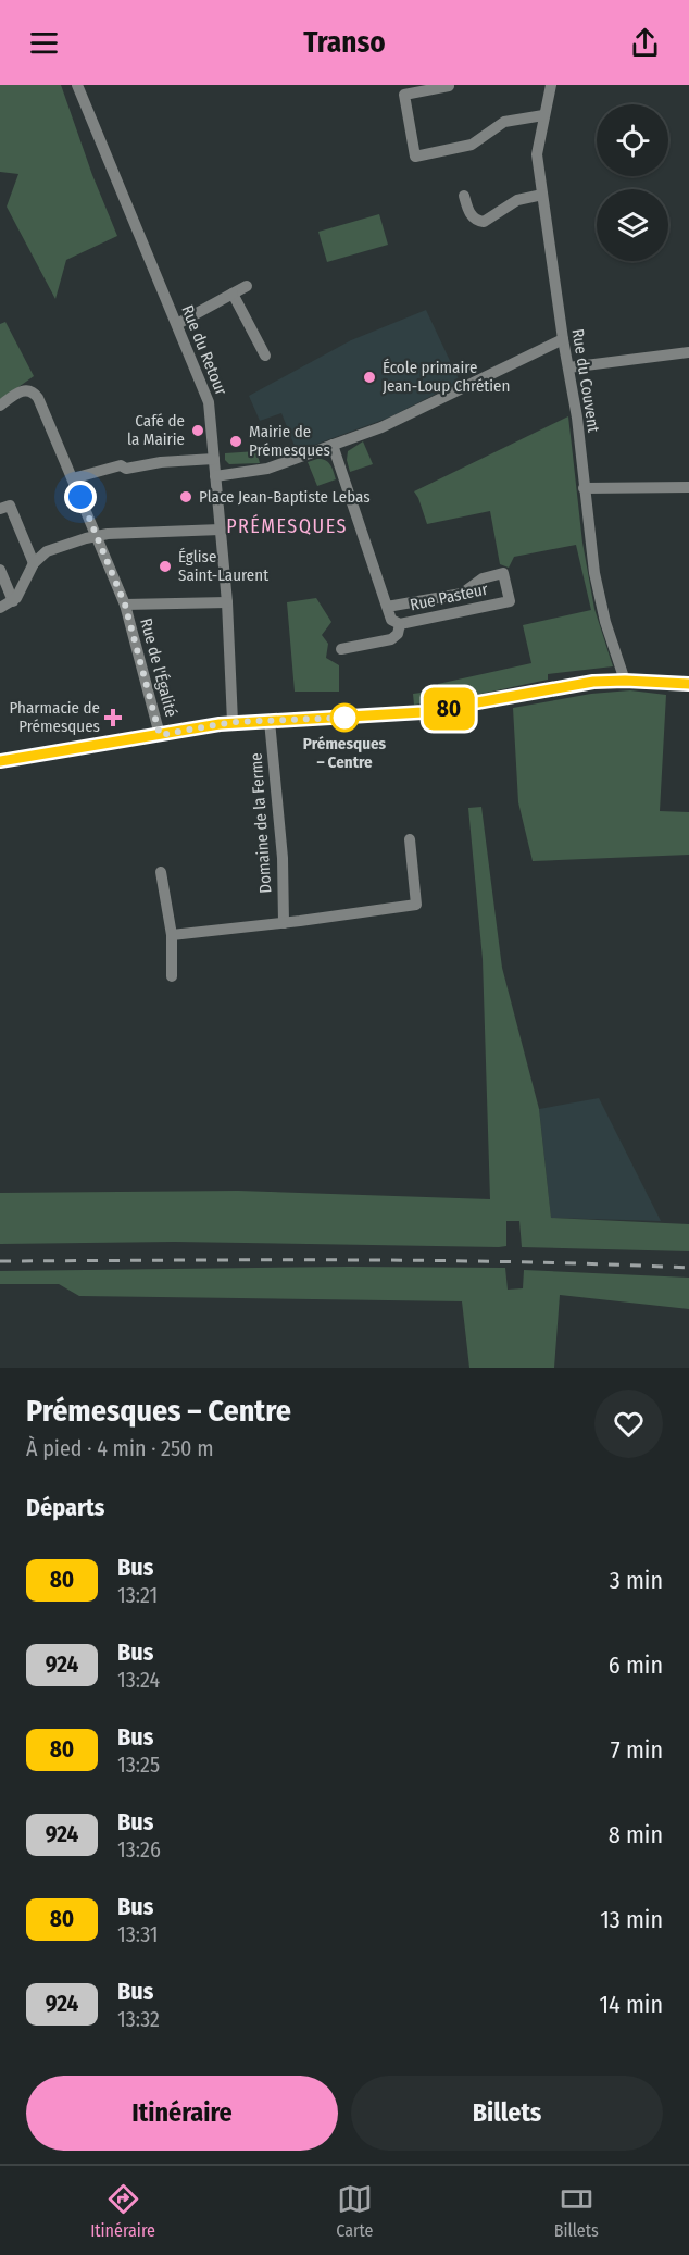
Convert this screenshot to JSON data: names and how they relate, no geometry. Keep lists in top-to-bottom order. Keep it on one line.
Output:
{"streets":{"street":["Rue du Retour","Rue du Couvent","Rue Pasteur","Rue de l'Égalité","Domaine de la Ferme"]},"districts":["PRÉMESQUES"],"places":{"other":["École primaire Jean-Loup Chrétien","Café de la Mairie","Mairie de Prémesques","Place Jean-Baptiste Lebas","Église Saint-Laurent","Prémesques – Centre"],"health":["Pharmacie de Prémesques"]},"lines":["bus line 80"],"page":{"header":"Transo","on_map":"80","heading":[["Prémesques – Centre","À pied · 4 min · 250 m"],"Départs"],"list":[{"mark":"80","name":"Bus","note":"13:21","value":"3 min"},{"mark":"924","name":"Bus","note":"13:24","value":"6 min"},{"mark":"80","name":"Bus","note":"13:25","value":"7 min"},{"mark":"924","name":"Bus","note":"13:26","value":"8 min"},{"mark":"80","name":"Bus","note":"13:31","value":"13 min"},{"mark":"924","name":"Bus","note":"13:32","value":"14 min"}],"buttons":["Itinéraire","Billets"],"tabs":["Itinéraire","Carte","Billets"]}}
